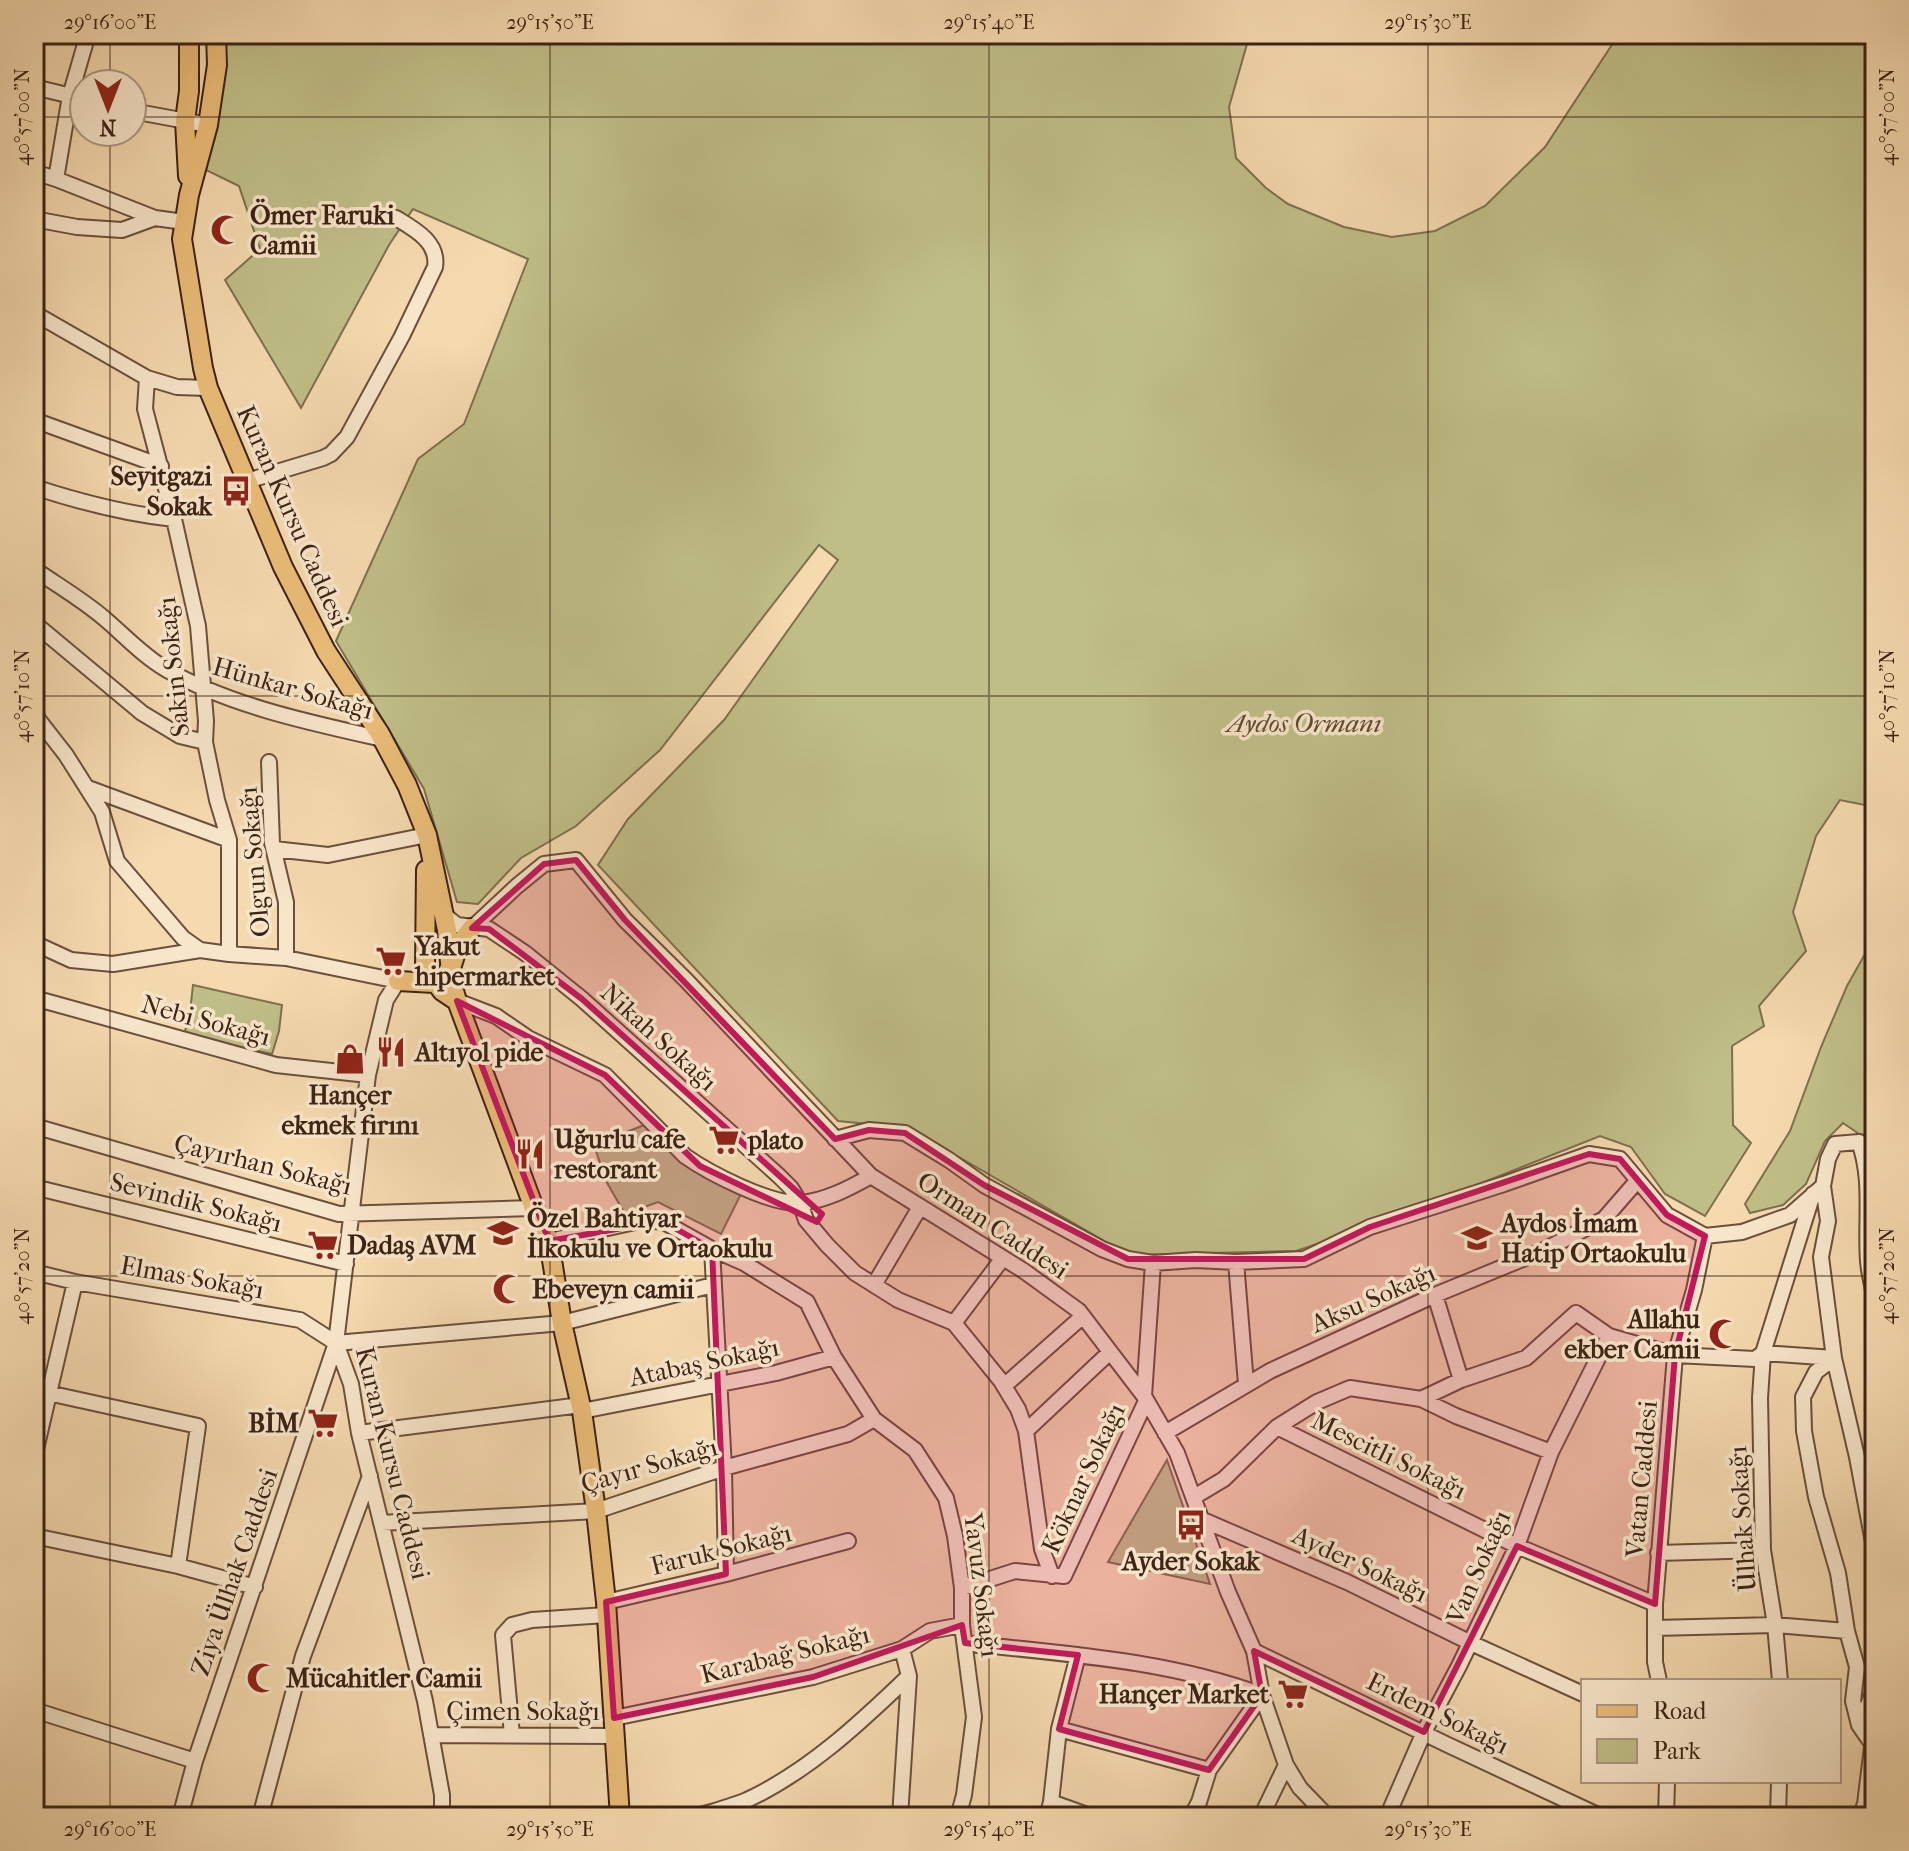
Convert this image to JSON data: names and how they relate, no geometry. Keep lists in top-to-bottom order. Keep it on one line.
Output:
{"streets":{"main road":["Kuran Kursu Caddesi"],"street":["Sakin Sokağı","Hünkar Sokağı","Olgun Sokağı","Nebi Sokağı","Nikah Sokağı","Çayırhan Sokağı","Sevindik Sokağı","Orman Caddesi","Elmas Sokağı","Aksu Sokağı","Atabaş Sokağı","Mescitli Sokağı","Çayır Sokağı","Köknar Sokağı","Vatan Caddesi","Ülhak Sokağı","Faruk Sokağı","Ayder Sokağı","Van Sokağı","Ziya Ülhak Caddesi","Yavuz Sokağı","Karabağ Sokağı","Çimen Sokağı","Erdem Sokağı"]},"crossings":[["Kuran Kursu Caddesi","Hünkar Sokağı"],["Kuran Kursu Caddesi","Nebi Sokağı"],["Kuran Kursu Caddesi","Nikah Sokağı"],["Kuran Kursu Caddesi","Çayırhan Sokağı"],["Kuran Kursu Caddesi","Sevindik Sokağı"],["Kuran Kursu Caddesi","Elmas Sokağı"],["Kuran Kursu Caddesi","Atabaş Sokağı"],["Kuran Kursu Caddesi","Çayır Sokağı"],["Kuran Kursu Caddesi","Faruk Sokağı"],["Kuran Kursu Caddesi","Ziya Ülhak Caddesi"],["Kuran Kursu Caddesi","Yavuz Sokağı"],["Kuran Kursu Caddesi","Karabağ Sokağı"],["Kuran Kursu Caddesi","Çimen Sokağı"],["Sakin Sokağı","Hünkar Sokağı"],["Nikah Sokağı","Orman Caddesi"],["Orman Caddesi","Aksu Sokağı"],["Orman Caddesi","Köknar Sokağı"],["Orman Caddesi","Ayder Sokağı"],["Orman Caddesi","Erdem Sokağı"],["Elmas Sokağı","Ziya Ülhak Caddesi"],["Atabaş Sokağı","Yavuz Sokağı"],["Mescitli Sokağı","Vatan Caddesi"],["Mescitli Sokağı","Van Sokağı"],["Çayır Sokağı","Yavuz Sokağı"],["Faruk Sokağı","Çimen Sokağı"],["Ayder Sokağı","Van Sokağı"],["Van Sokağı","Erdem Sokağı"],["Yavuz Sokağı","Karabağ Sokağı"],["Karabağ Sokağı","Çimen Sokağı"]],"parks":["Aydos Ormanı"],"places":{"mosque":["Ömer Faruki Camii","Ebeveyn camii","Allahu ekber Camii","Mücahitler Camii"],"bus stop":["Seyitgazi Sokak","Ayder Sokak"],"supermarket":["Yakut hipermarket","plato","Dadaş AVM","BİM","Hançer Market"],"restaurant":["Altıyol pide","Uğurlu cafe restorant"],"shop":["Hançer ekmek fırını"],"school or university":["Özel Bahtiyar İlkokulu ve Ortaokulu","Aydos İmam Hatip Ortaokulu"]},"legend":["Road","Park"],"north":"bottom","coordinates":["29°16'00\"E","29°15'50\"E","29°15'40\"E","29°15'30\"E","40°57'00\"N","40°57'10\"N","40°57'20\"N"]}
